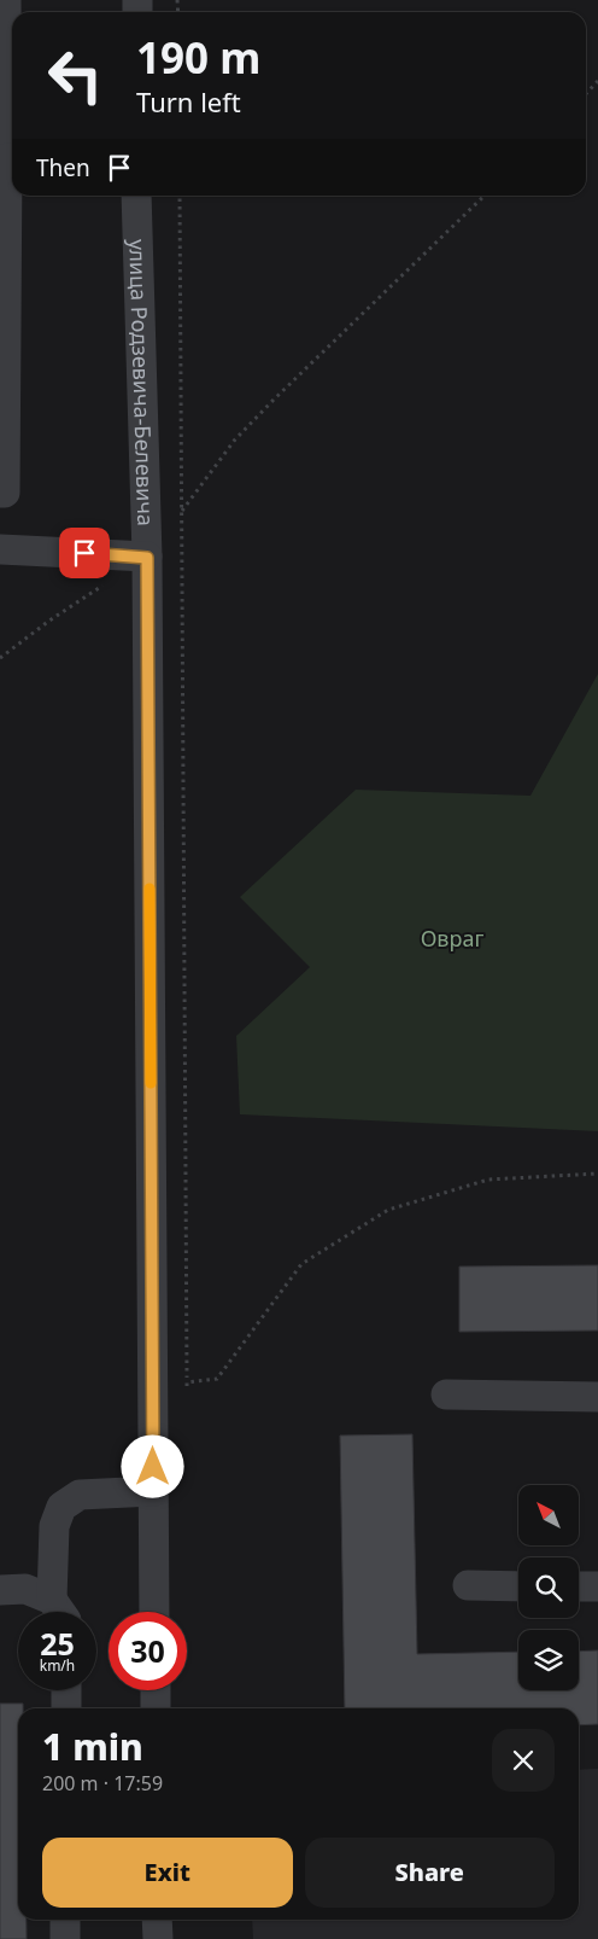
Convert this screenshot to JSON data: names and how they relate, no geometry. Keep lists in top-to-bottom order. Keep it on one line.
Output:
{"streets":{"street":["улица Родзевича-Белевича"]},"parks":["Овраг"],"north":"top left","page":{"turn":["190 m","Turn left"],"then":"Then","speed":"25 km/h","limit":"30","heading":["1 min","200 m · 17:59"],"buttons":["Exit","Share"]}}
